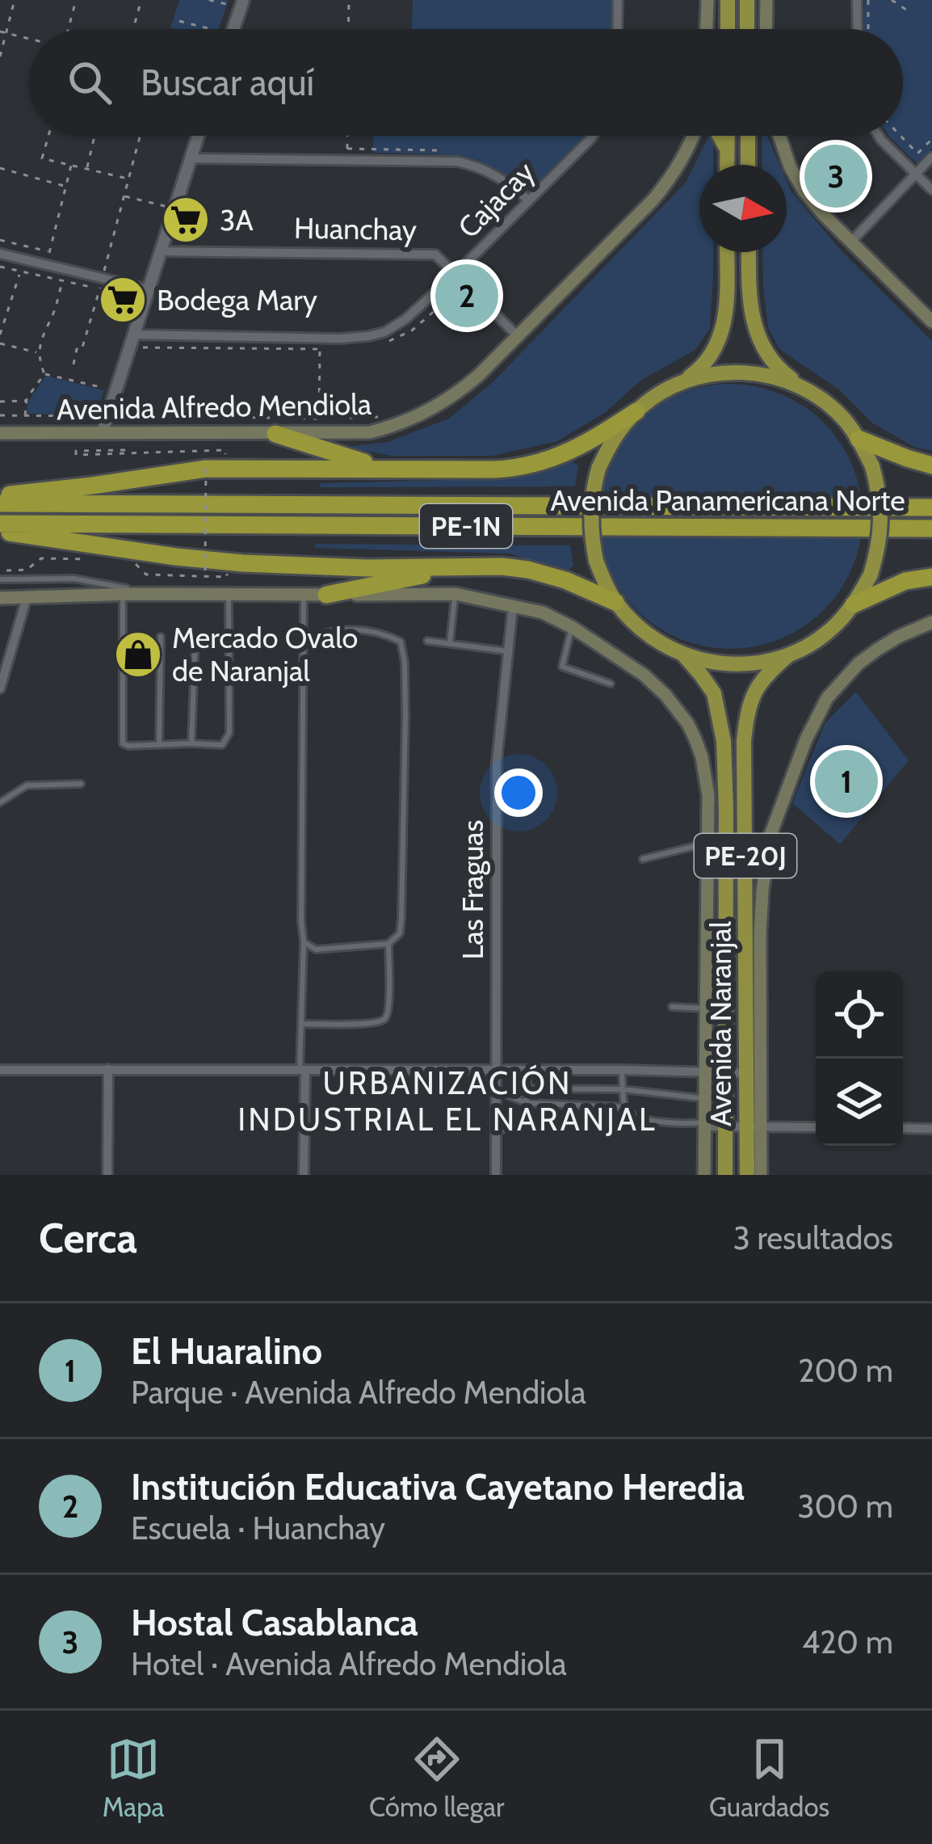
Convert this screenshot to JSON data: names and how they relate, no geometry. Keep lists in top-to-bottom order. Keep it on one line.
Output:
{"streets":{"highway":["Avenida Panamericana Norte","PE-1N","PE-20J","Avenida Naranjal"],"main road":["Avenida Alfredo Mendiola"],"street":["Cajacay","Huanchay","Las Fraguas"]},"crossings":[["Cajacay","Huanchay"],["Huanchay","Avenida Alfredo Mendiola"],["PE-20J","Avenida Naranjal"]],"districts":["URBANIZACIÓN INDUSTRIAL EL NARANJAL"],"places":{"supermarket":["3A","Bodega Mary"],"shop":["Mercado Ovalo de Naranjal"]},"north":"right","page":{"search":"Buscar aquí","pins":["3","2","1"],"heading":["Cerca","3 resultados"],"list":[{"mark":"1","name":"El Huaralino","note":"Parque · Avenida Alfredo Mendiola","value":"200 m"},{"mark":"2","name":"Institución Educativa Cayetano Heredia","note":"Escuela · Huanchay","value":"300 m"},{"mark":"3","name":"Hostal Casablanca","note":"Hotel · Avenida Alfredo Mendiola","value":"420 m"}],"nav":["Mapa","Cómo llegar","Guardados"]}}
